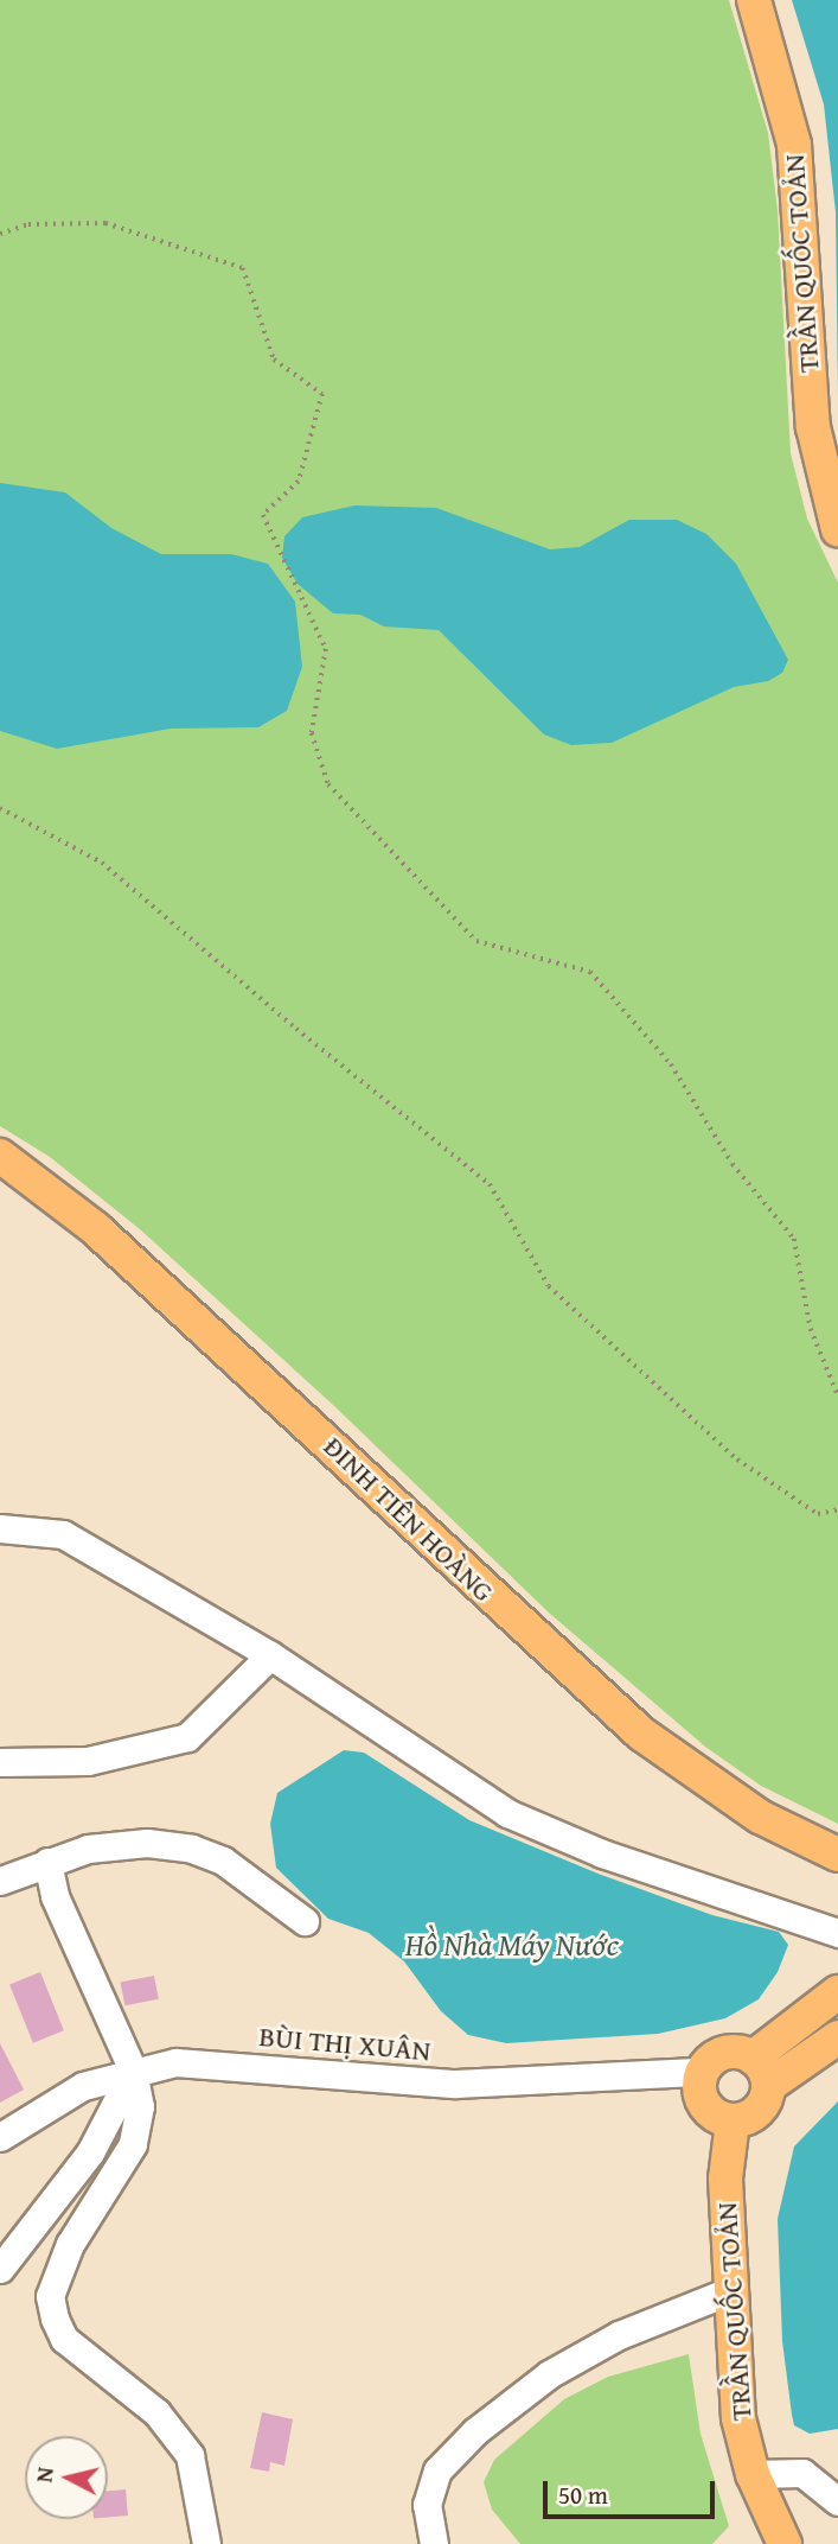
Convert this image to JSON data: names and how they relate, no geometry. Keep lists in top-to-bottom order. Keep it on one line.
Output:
{"streets":{"main road":["TRẦN QUỐC TOẢN","ĐINH TIÊN HOÀNG"],"street":["BÙI THỊ XUÂN"]},"crossings":[["TRẦN QUỐC TOẢN","BÙI THỊ XUÂN"]],"water":["Hồ Nhà Máy Nước"],"scale_bar":"50 m","north":"left"}
